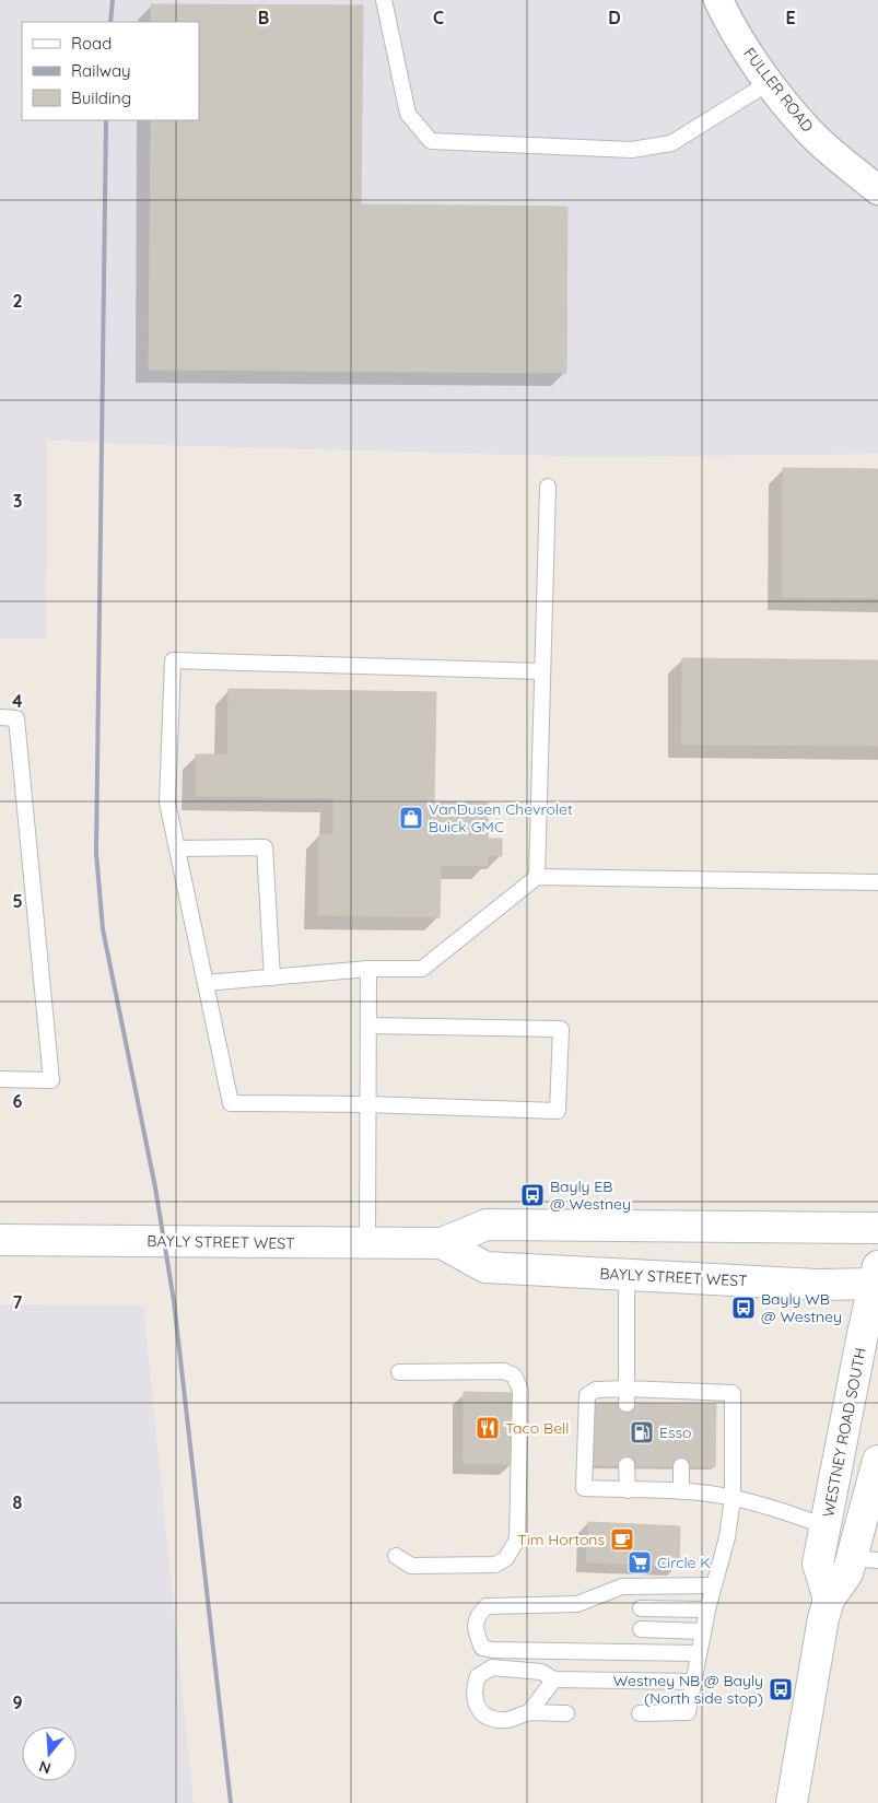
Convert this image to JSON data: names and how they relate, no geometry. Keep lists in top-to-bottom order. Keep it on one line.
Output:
{"streets":{"main road":["BAYLY STREET WEST","WESTNEY ROAD SOUTH"],"street":["FULLER ROAD"]},"crossings":[["BAYLY STREET WEST","WESTNEY ROAD SOUTH"]],"places":{"shop":["VanDusen Chevrolet Buick GMC"],"bus stop":["Bayly EB @ Westney","Bayly WB @ Westney","Westney NB @ Bayly (North side stop)"],"restaurant":["Taco Bell"],"fuel station":["Esso"],"cafe":["Tim Hortons"],"supermarket":["Circle K"]},"legend":["Road","Railway","Building"],"north":"bottom","grid":{"columns":["B","C","D","E"],"rows":["2","3","4","5","6","7","8","9"]}}
